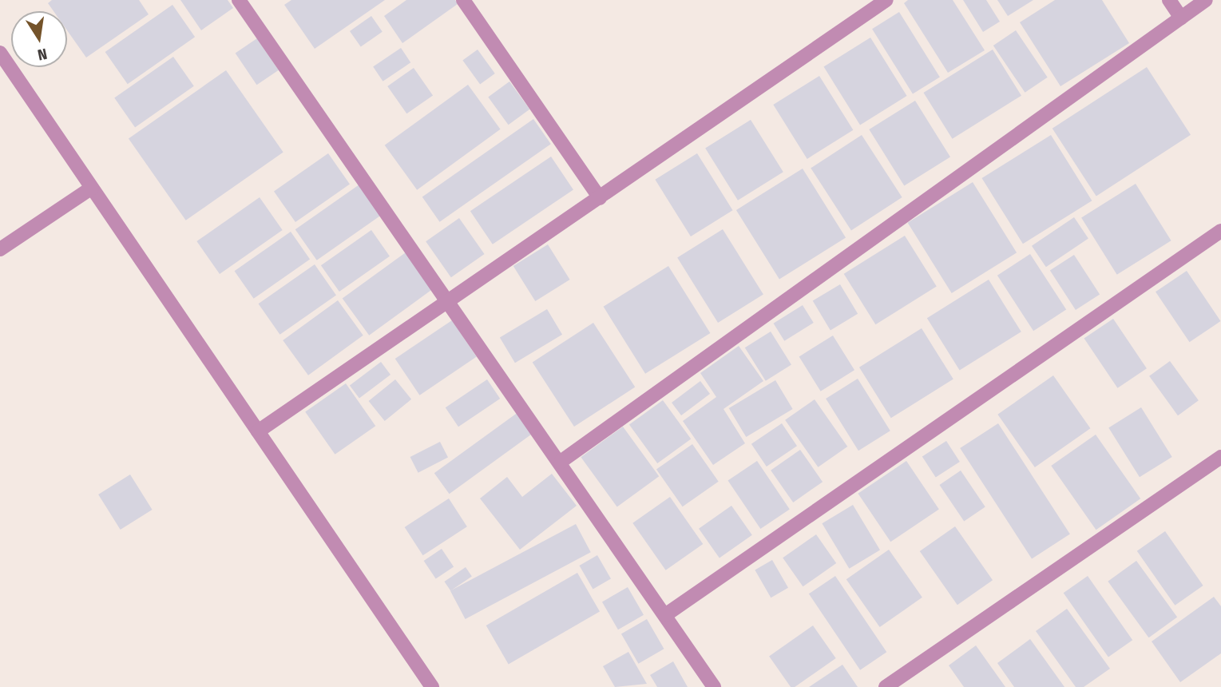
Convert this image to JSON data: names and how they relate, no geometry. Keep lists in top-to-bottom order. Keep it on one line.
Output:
{"north":"bottom"}
